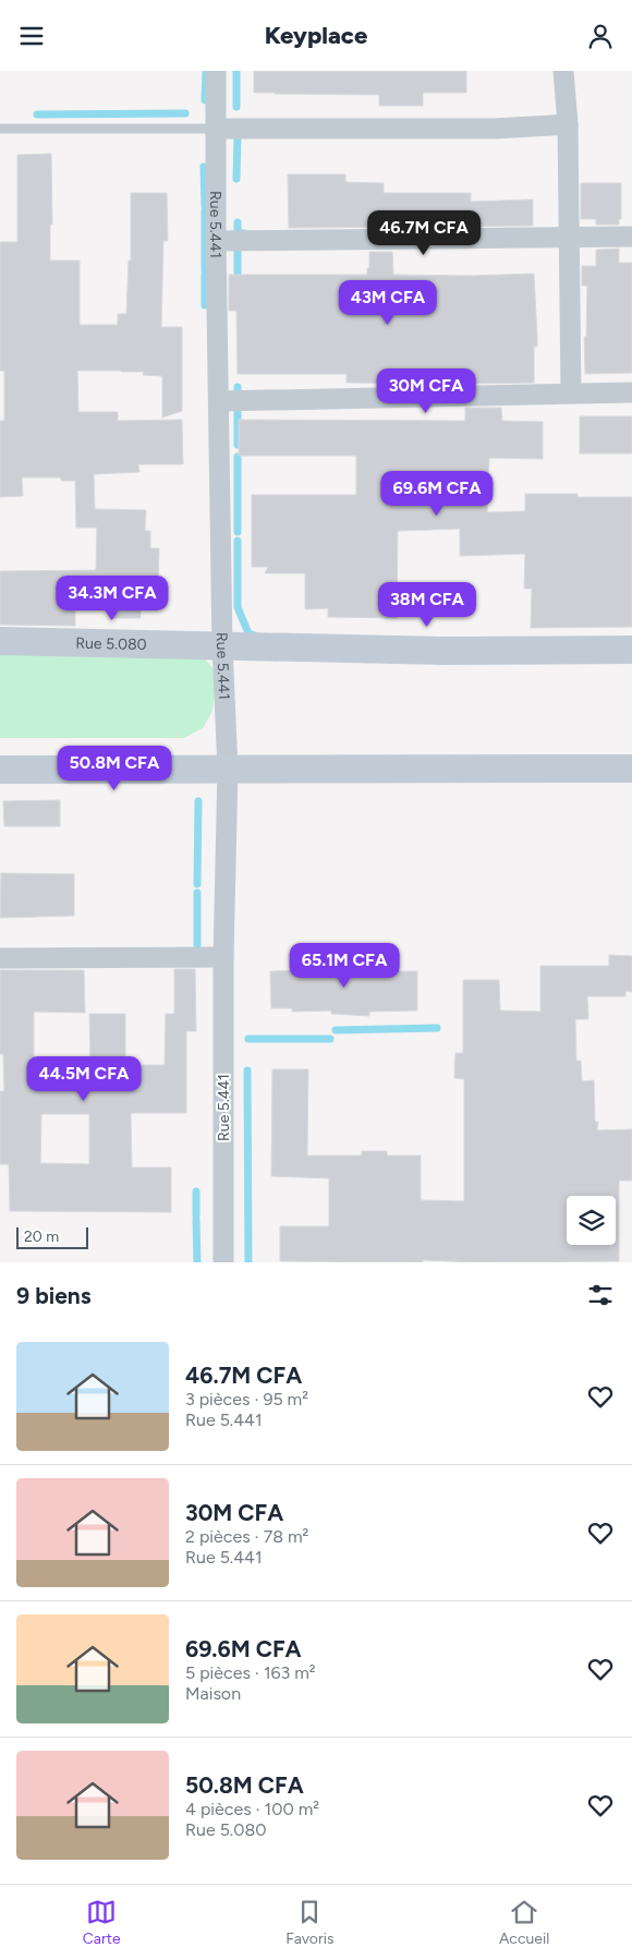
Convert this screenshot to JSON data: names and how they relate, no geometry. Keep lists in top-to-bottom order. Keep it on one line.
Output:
{"streets":{"main road":["Rue 5.080"],"street":["Rue 5.441"]},"crossings":[["Rue 5.441","Rue 5.080"]],"scale_bar":"20 m","page":{"header":"Keyplace","price":["46.7M CFA","43M CFA","30M CFA","69.6M CFA","34.3M CFA","38M CFA","50.8M CFA","65.1M CFA","44.5M CFA"],"scale":"20 m","heading":"9 biens","list":[{"name":"46.7M CFA","note":"3 pièces · 95 m² · Rue 5.441"},{"name":"30M CFA","note":"2 pièces · 78 m² · Rue 5.441"},{"name":"69.6M CFA","note":"5 pièces · 163 m² · Maison"},{"name":"50.8M CFA","note":"4 pièces · 100 m² · Rue 5.080"}],"tabs":["Carte","Favoris","Accueil"]}}
